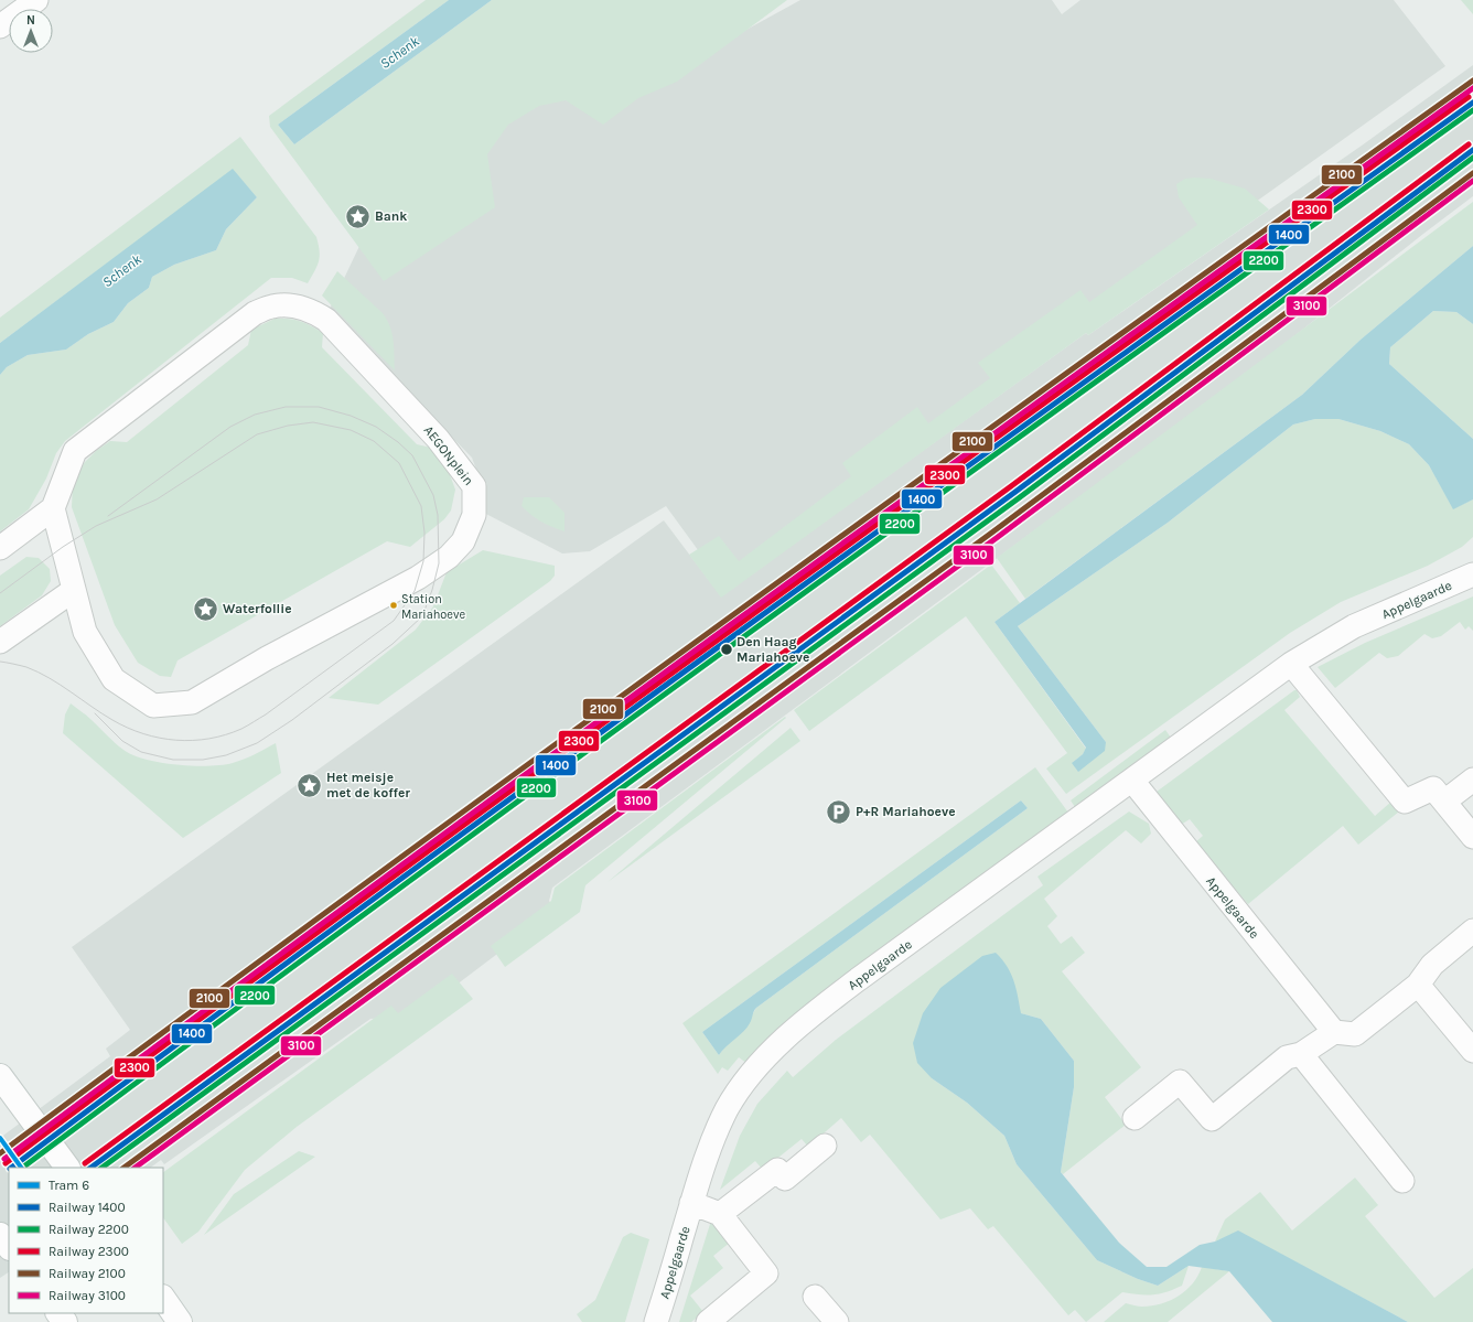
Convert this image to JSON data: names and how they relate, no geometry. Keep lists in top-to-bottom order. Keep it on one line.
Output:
{"streets":{"street":["AEGONplein","Appelgaarde"]},"water":["Schenk"],"places":{"place":["Bank","Waterfollie","Het meisje met de koffer"],"other":["Station Mariahoeve","Den Haag Mariahoeve"],"parking":["P+R Mariahoeve"]},"lines":["rail line 2100","rail line 3100","rail line 2300","rail line 1400","rail line 2200","tram line 6"],"legend":["Tram 6","Railway 1400","Railway 2200","Railway 2300","Railway 2100","Railway 3100"],"north":"top"}
